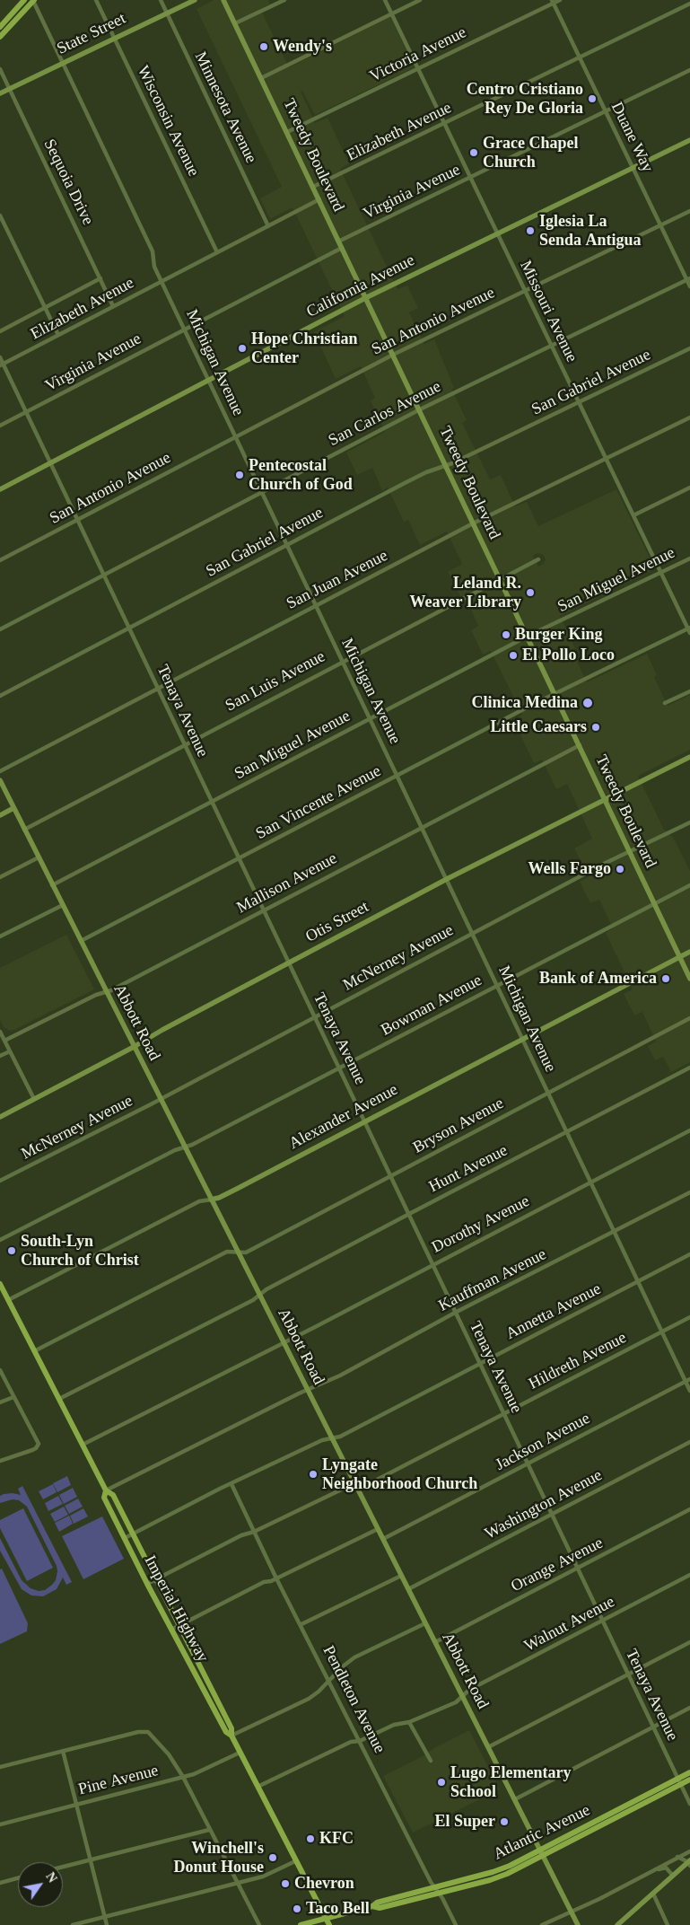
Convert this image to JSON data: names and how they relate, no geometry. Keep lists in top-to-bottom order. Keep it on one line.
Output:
{"streets":{"main road":["State Street","Tweedy Boulevard","California Avenue","Otis Street","Abbott Road","Alexander Avenue","Imperial Highway","Atlantic Avenue"],"street":["Victoria Avenue","Minnesota Avenue","Wisconsin Avenue","Elizabeth Avenue","Duane Way","Sequoia Drive","Virginia Avenue","Missouri Avenue","San Antonio Avenue","Michigan Avenue","San Gabriel Avenue","San Carlos Avenue","San Juan Avenue","San Miguel Avenue","San Luis Avenue","Tenaya Avenue","San Vincente Avenue","Mallison Avenue","McNerney Avenue","Bowman Avenue","Bryson Avenue","Hunt Avenue","Dorothy Avenue","Kauffman Avenue","Annetta Avenue","Hildreth Avenue","Jackson Avenue","Washington Avenue","Orange Avenue","Walnut Avenue","Pendleton Avenue","Pine Avenue"]},"crossings":[["State Street","Minnesota Avenue"],["State Street","Wisconsin Avenue"],["State Street","Sequoia Drive"],["State Street","Michigan Avenue"],["Victoria Avenue","Duane Way"],["Victoria Avenue","Tweedy Boulevard"],["Victoria Avenue","Missouri Avenue"],["Minnesota Avenue","Elizabeth Avenue"],["Wisconsin Avenue","Elizabeth Avenue"],["Elizabeth Avenue","Duane Way"],["Elizabeth Avenue","Tweedy Boulevard"],["Elizabeth Avenue","Sequoia Drive"],["Elizabeth Avenue","Missouri Avenue"],["Elizabeth Avenue","Michigan Avenue"],["Elizabeth Avenue","Tenaya Avenue"],["Duane Way","Virginia Avenue"],["Duane Way","California Avenue"],["Duane Way","San Antonio Avenue"],["Duane Way","San Carlos Avenue"],["Tweedy Boulevard","Virginia Avenue"],["Tweedy Boulevard","California Avenue"],["Tweedy Boulevard","San Antonio Avenue"],["Tweedy Boulevard","San Gabriel Avenue"],["Tweedy Boulevard","San Carlos Avenue"],["Tweedy Boulevard","San Juan Avenue"],["Tweedy Boulevard","San Miguel Avenue"],["Tweedy Boulevard","San Luis Avenue"],["Tweedy Boulevard","San Vincente Avenue"],["Tweedy Boulevard","Mallison Avenue"],["Tweedy Boulevard","Otis Street"],["Tweedy Boulevard","McNerney Avenue"],["Tweedy Boulevard","Bowman Avenue"],["Tweedy Boulevard","Alexander Avenue"],["Virginia Avenue","Missouri Avenue"],["Virginia Avenue","Michigan Avenue"],["Virginia Avenue","Tenaya Avenue"],["California Avenue","Missouri Avenue"],["California Avenue","Michigan Avenue"],["California Avenue","Tenaya Avenue"],["Missouri Avenue","San Antonio Avenue"],["Missouri Avenue","San Gabriel Avenue"],["Missouri Avenue","San Carlos Avenue"],["Missouri Avenue","San Juan Avenue"],["Missouri Avenue","San Miguel Avenue"],["Missouri Avenue","San Vincente Avenue"],["San Antonio Avenue","Michigan Avenue"],["San Antonio Avenue","Tenaya Avenue"],["Michigan Avenue","San Gabriel Avenue"],["Michigan Avenue","San Carlos Avenue"],["Michigan Avenue","San Juan Avenue"],["Michigan Avenue","San Miguel Avenue"],["Michigan Avenue","San Luis Avenue"],["Michigan Avenue","San Vincente Avenue"],["Michigan Avenue","Mallison Avenue"],["Michigan Avenue","Otis Street"],["Michigan Avenue","McNerney Avenue"],["Michigan Avenue","Bowman Avenue"],["Michigan Avenue","Alexander Avenue"],["Michigan Avenue","Bryson Avenue"],["Michigan Avenue","Hunt Avenue"],["Michigan Avenue","Dorothy Avenue"],["Michigan Avenue","Kauffman Avenue"],["Michigan Avenue","Annetta Avenue"],["Michigan Avenue","Hildreth Avenue"],["Michigan Avenue","Jackson Avenue"],["San Gabriel Avenue","Tenaya Avenue"],["San Carlos Avenue","Tenaya Avenue"],["San Juan Avenue","Tenaya Avenue"],["San Miguel Avenue","Tenaya Avenue"],["San Miguel Avenue","Abbott Road"],["San Luis Avenue","Tenaya Avenue"],["San Luis Avenue","Abbott Road"],["Tenaya Avenue","San Vincente Avenue"],["Tenaya Avenue","Mallison Avenue"],["Tenaya Avenue","Otis Street"],["Tenaya Avenue","McNerney Avenue"],["Tenaya Avenue","Bowman Avenue"],["Tenaya Avenue","Alexander Avenue"],["Tenaya Avenue","Bryson Avenue"],["Tenaya Avenue","Hunt Avenue"],["Tenaya Avenue","Dorothy Avenue"],["Tenaya Avenue","Kauffman Avenue"],["Tenaya Avenue","Annetta Avenue"],["Tenaya Avenue","Hildreth Avenue"],["Tenaya Avenue","Jackson Avenue"],["Tenaya Avenue","Washington Avenue"],["Tenaya Avenue","Orange Avenue"],["Tenaya Avenue","Walnut Avenue"],["Tenaya Avenue","Atlantic Avenue"],["San Vincente Avenue","Abbott Road"],["Mallison Avenue","Abbott Road"],["Otis Street","Abbott Road"],["McNerney Avenue","Abbott Road"],["Bowman Avenue","Abbott Road"],["Abbott Road","Alexander Avenue"],["Abbott Road","Bryson Avenue"],["Abbott Road","Hunt Avenue"],["Abbott Road","Dorothy Avenue"],["Abbott Road","Kauffman Avenue"],["Abbott Road","Annetta Avenue"],["Abbott Road","Hildreth Avenue"],["Abbott Road","Jackson Avenue"],["Abbott Road","Washington Avenue"],["Abbott Road","Orange Avenue"],["Abbott Road","Walnut Avenue"],["Abbott Road","Atlantic Avenue"],["Alexander Avenue","Imperial Highway"],["Bryson Avenue","Imperial Highway"],["Hunt Avenue","Imperial Highway"],["Dorothy Avenue","Imperial Highway"],["Kauffman Avenue","Imperial Highway"],["Annetta Avenue","Imperial Highway"],["Annetta Avenue","Pendleton Avenue"],["Imperial Highway","Walnut Avenue"],["Imperial Highway","Pine Avenue"],["Imperial Highway","Atlantic Avenue"],["Walnut Avenue","Pendleton Avenue"],["Pendleton Avenue","Atlantic Avenue"]],"places":["Wendy's","Centro Cristiano Rey De Gloria","Grace Chapel Church","Iglesia La Senda Antigua","Hope Christian Center","Pentecostal Church of God","Leland R. Weaver Library","Burger King","El Pollo Loco","Clinica Medina","Little Caesars","Wells Fargo","Bank of America","South-Lyn Church of Christ","Lyngate Neighborhood Church","Lugo Elementary School","El Super","KFC","Winchell's Donut House","Chevron","Taco Bell"],"north":"top right"}
